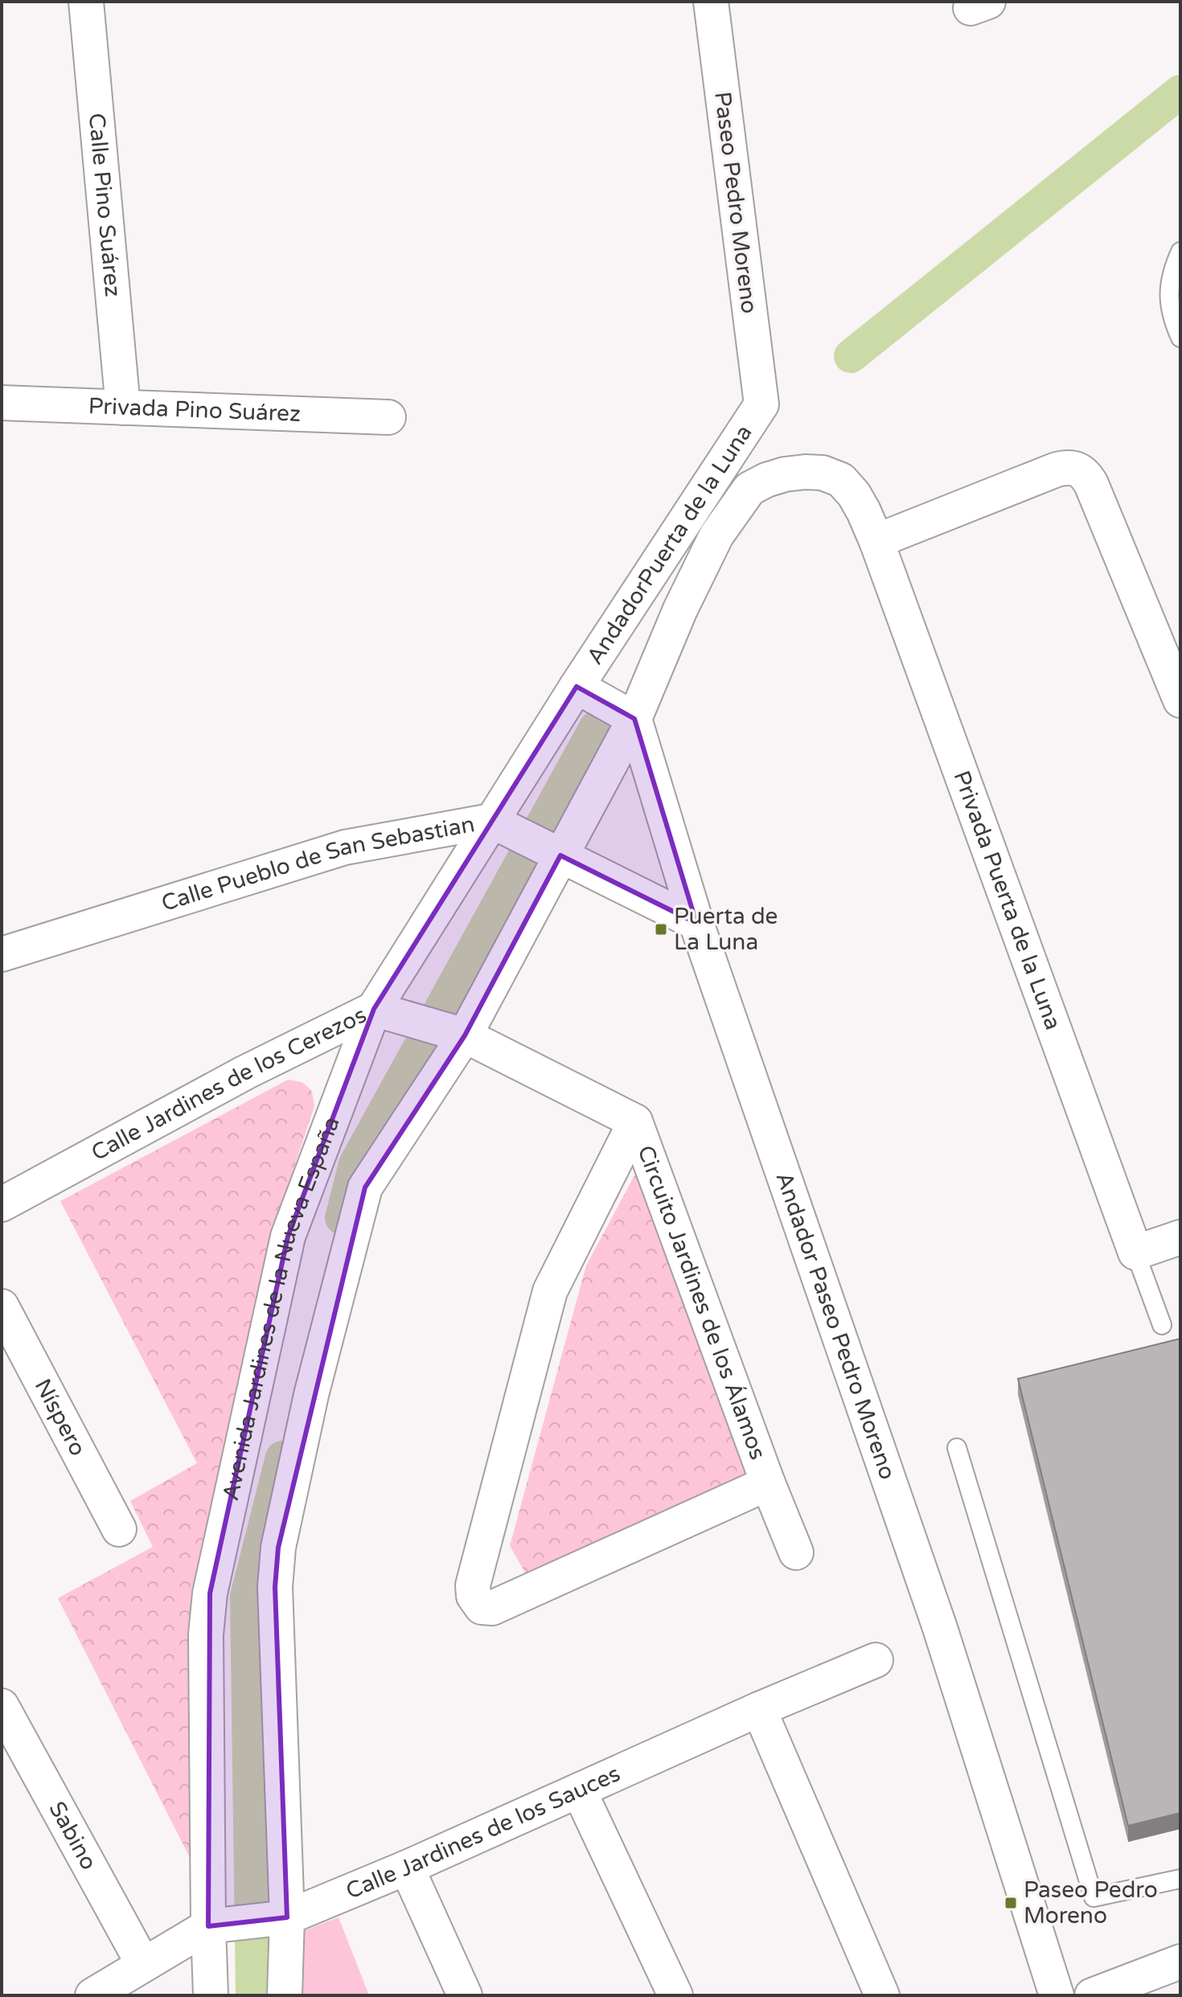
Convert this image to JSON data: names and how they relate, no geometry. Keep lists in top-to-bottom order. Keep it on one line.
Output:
{"streets":{"street":["Paseo Pedro Moreno","Calle Pino Suárez","Privada Pino Suárez","AndadorPuerta de la Luna","Calle Pueblo de San Sebastian","Privada Puerta de la Luna","Calle Jardines de los Cerezos","Circuito Jardines de los Álamos","Avenida Jardines de la Nueva España","Andador Paseo Pedro Moreno","Níspero","Calle Jardines de los Sauces","Sabino"]},"crossings":[["Paseo Pedro Moreno","AndadorPuerta de la Luna"],["Calle Pino Suárez","Privada Pino Suárez"],["AndadorPuerta de la Luna","Privada Puerta de la Luna"],["AndadorPuerta de la Luna","Avenida Jardines de la Nueva España"],["AndadorPuerta de la Luna","Andador Paseo Pedro Moreno"],["Calle Pueblo de San Sebastian","Avenida Jardines de la Nueva España"],["Calle Pueblo de San Sebastian","Andador Paseo Pedro Moreno"],["Calle Jardines de los Cerezos","Circuito Jardines de los Álamos"],["Calle Jardines de los Cerezos","Avenida Jardines de la Nueva España"],["Avenida Jardines de la Nueva España","Calle Jardines de los Sauces"],["Calle Jardines de los Sauces","Sabino"]],"places":{"transit":["Puerta de La Luna","Paseo Pedro Moreno"]}}
